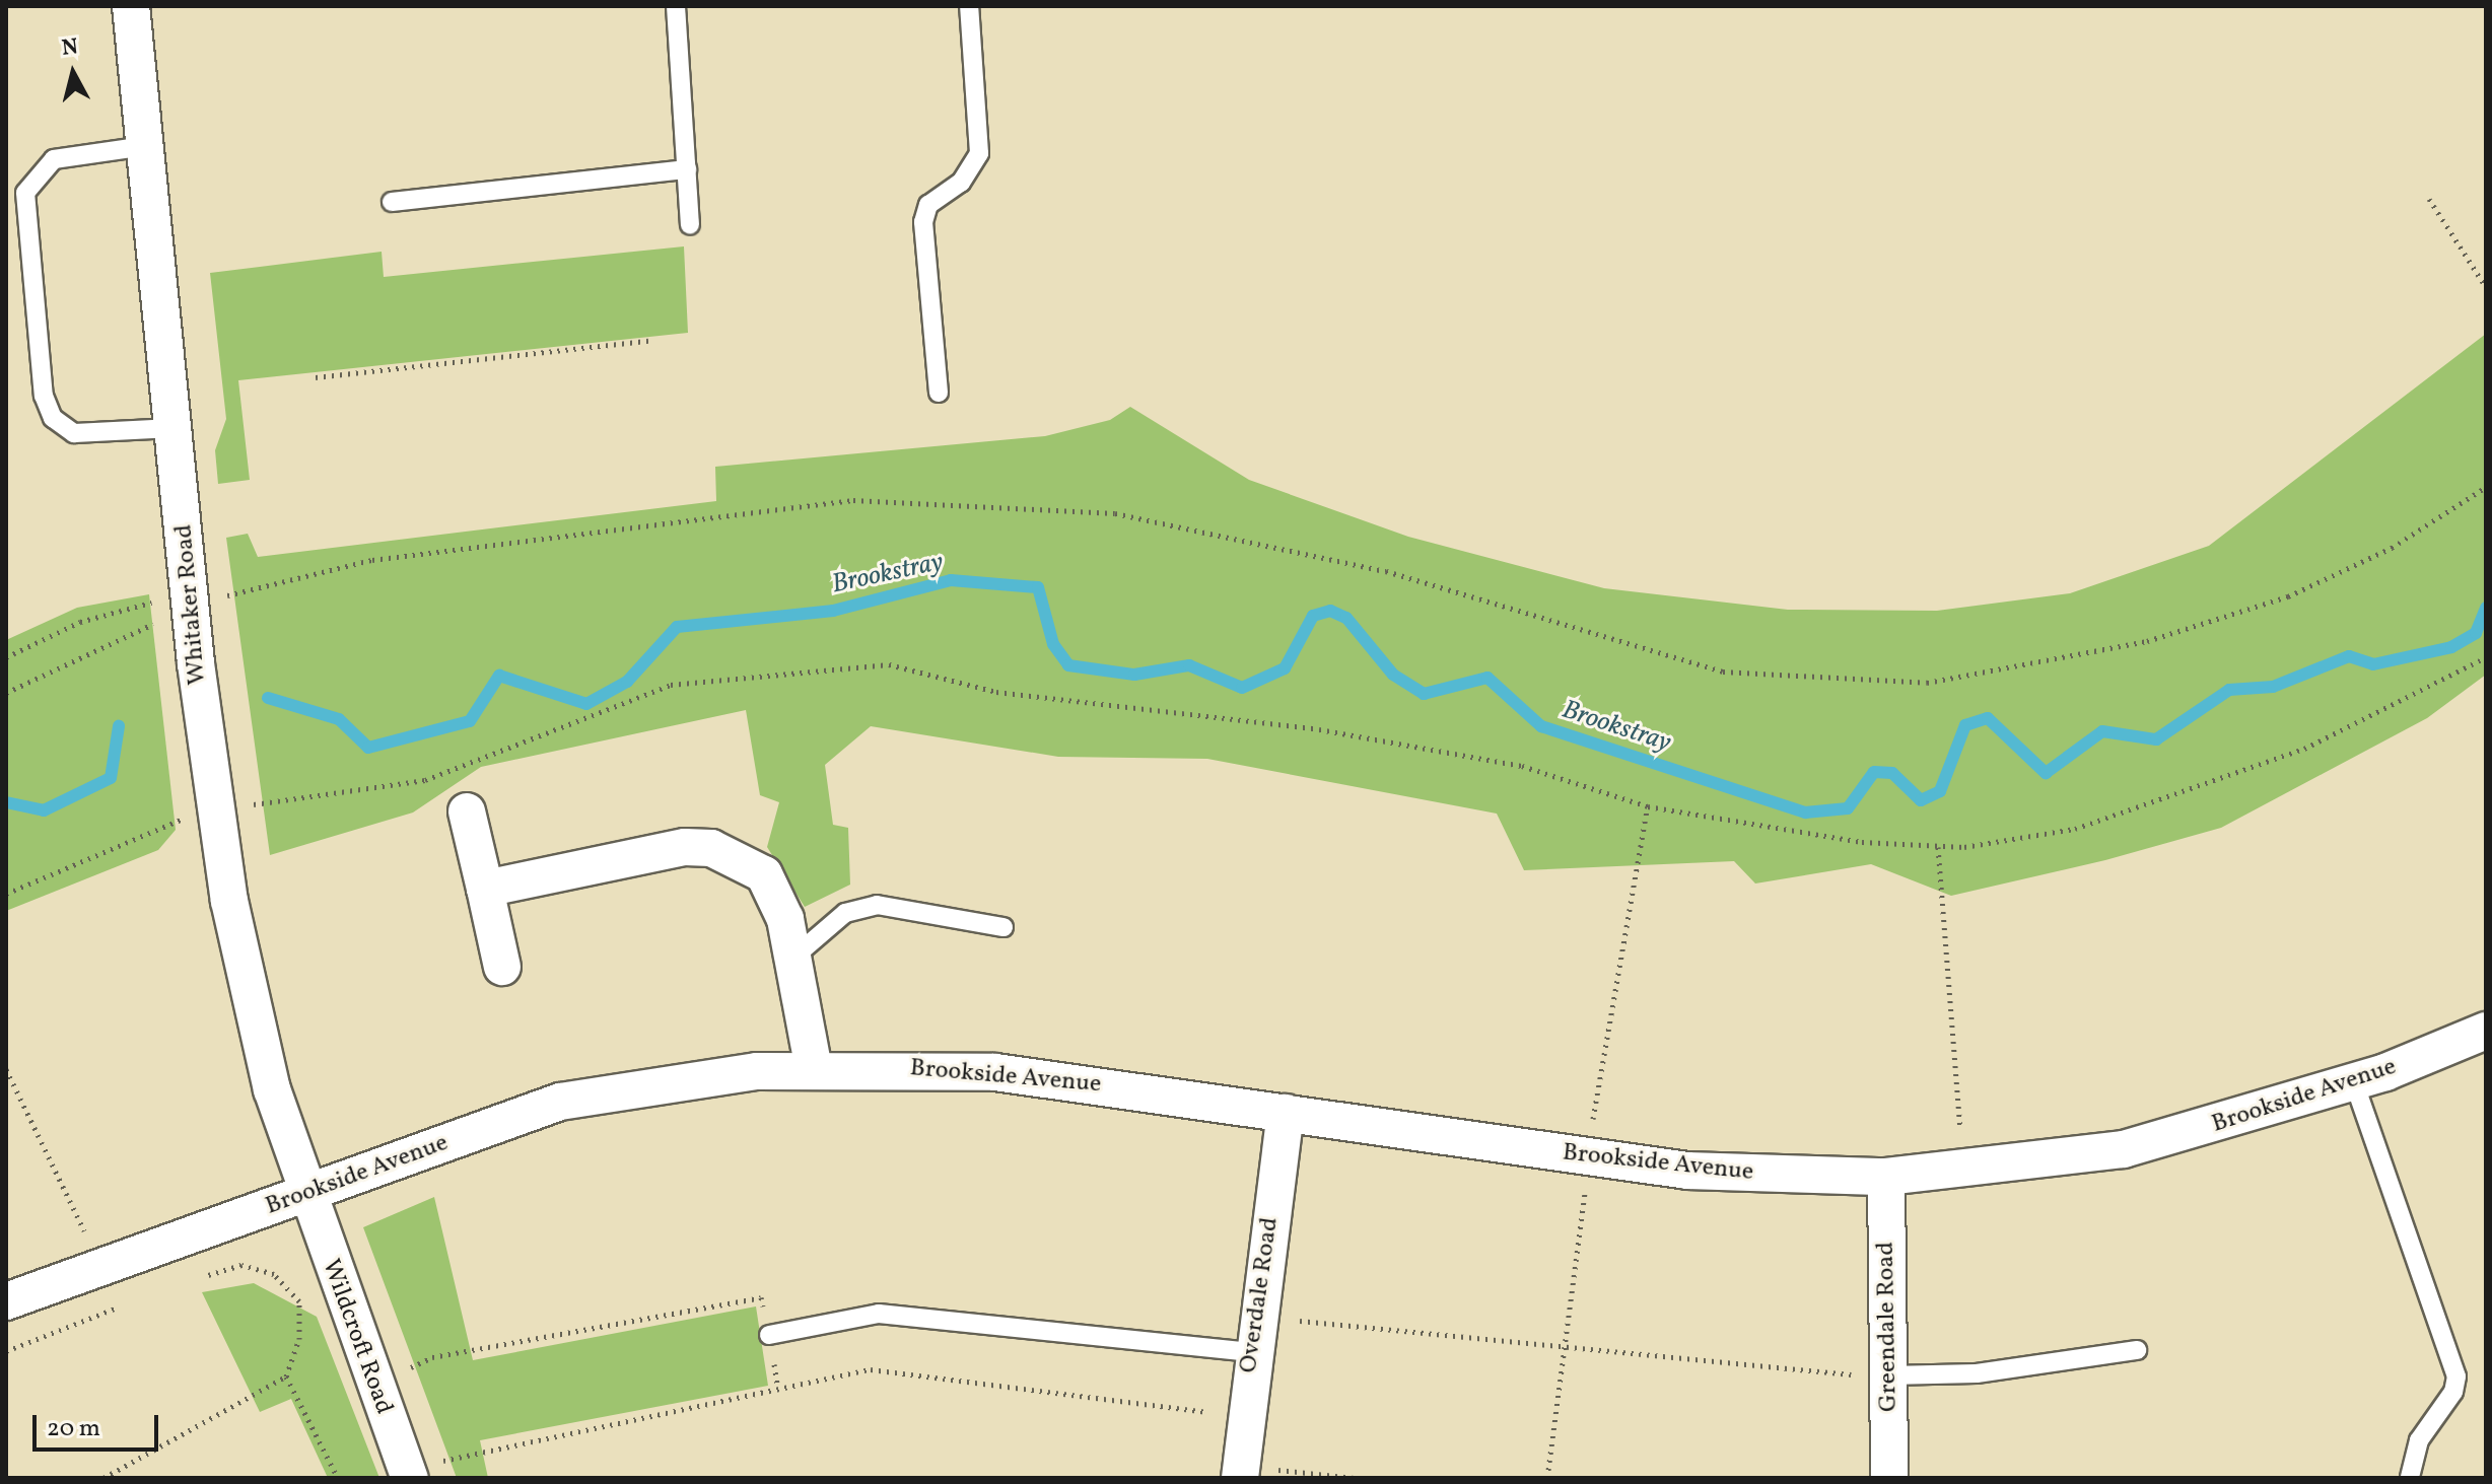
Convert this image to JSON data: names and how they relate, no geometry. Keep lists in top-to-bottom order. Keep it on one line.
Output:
{"streets":{"street":["Whitaker Road","Brookside Avenue","Overdale Road","Greendale Road","Wildcroft Road"]},"crossings":[["Whitaker Road","Brookside Avenue"],["Whitaker Road","Wildcroft Road"],["Brookside Avenue","Overdale Road"],["Brookside Avenue","Greendale Road"],["Brookside Avenue","Wildcroft Road"]],"water":["Brookstray"],"scale_bar":"20 m","north":"top"}
